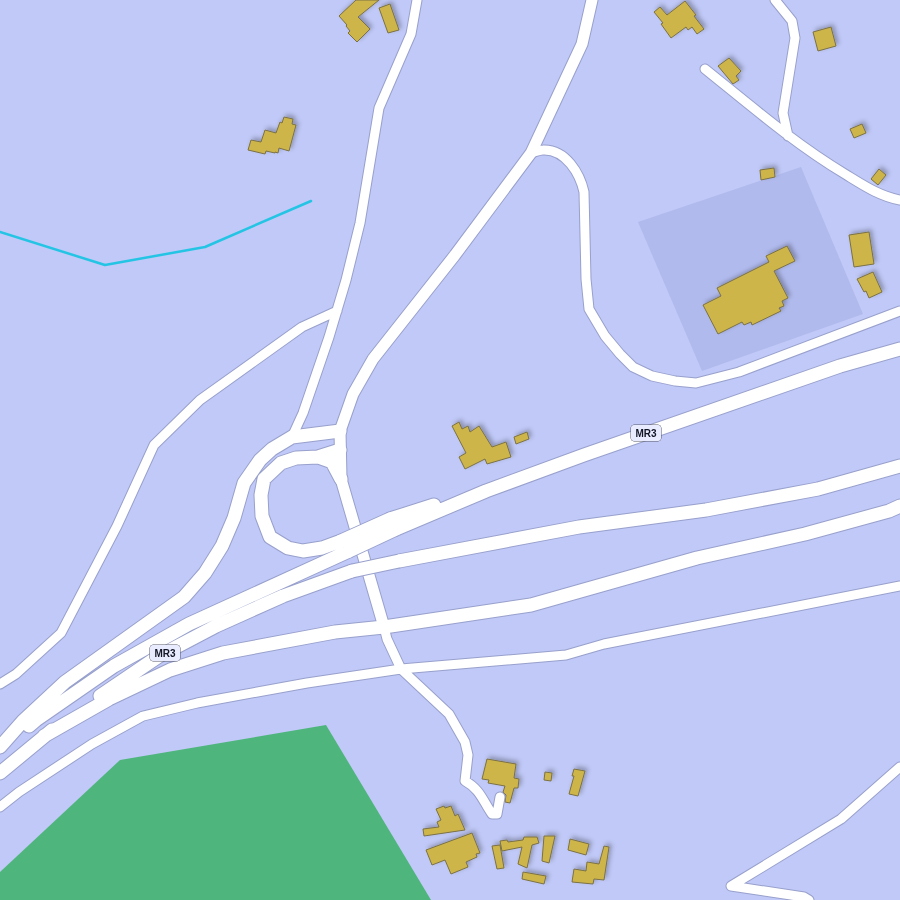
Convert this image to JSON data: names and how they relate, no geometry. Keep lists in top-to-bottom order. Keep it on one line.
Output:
{"streets":{"highway":["MR3"]}}
